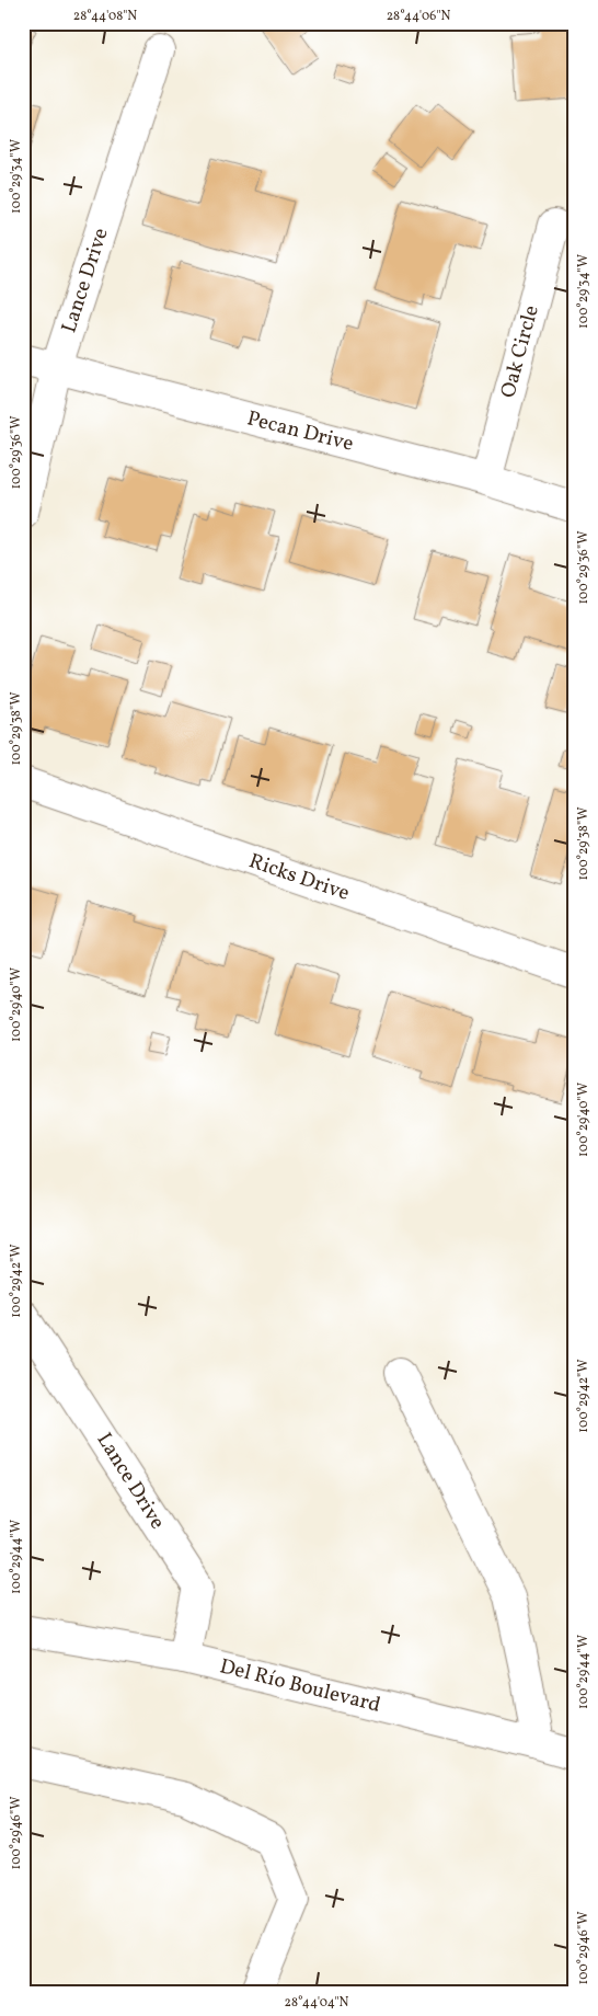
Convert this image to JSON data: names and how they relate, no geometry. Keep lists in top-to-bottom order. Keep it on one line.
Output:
{"streets":{"street":["Lance Drive","Oak Circle","Pecan Drive","Ricks Drive","Del Río Boulevard"]},"crossings":[["Lance Drive","Pecan Drive"],["Lance Drive","Del Río Boulevard"],["Oak Circle","Pecan Drive"]],"coordinates":["28°44'08\"N","28°44'06\"N","100°29'34\"W","100°29'36\"W","100°29'38\"W","100°29'40\"W","100°29'42\"W","100°29'44\"W","100°29'46\"W","28°44'04\"N"]}
